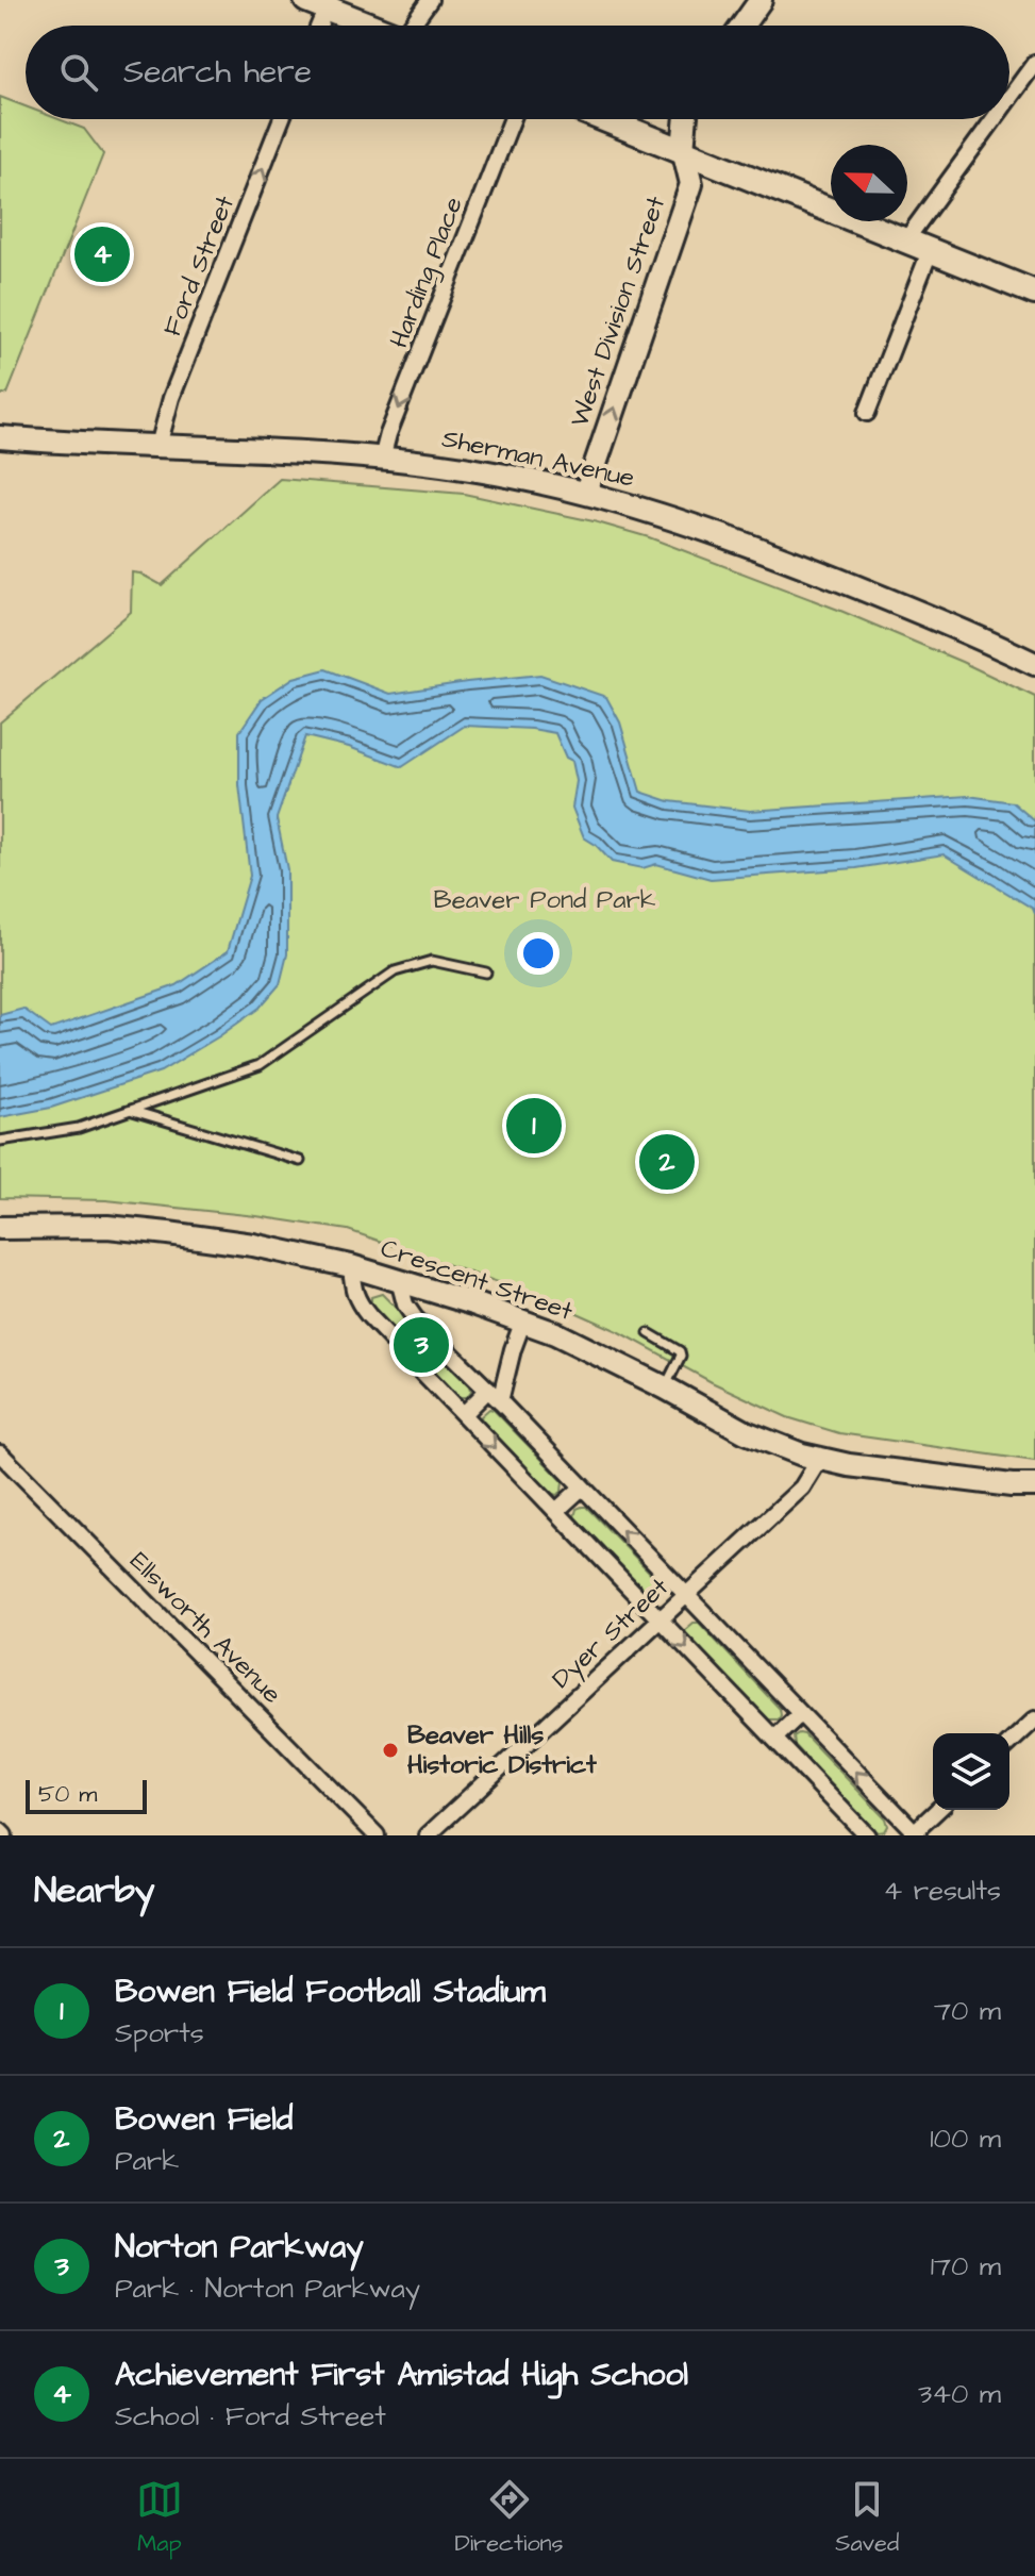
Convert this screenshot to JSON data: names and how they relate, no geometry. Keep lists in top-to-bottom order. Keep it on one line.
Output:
{"streets":{"main road":["West Division Street","Sherman Avenue","Crescent Street"],"street":["Ford Street","Harding Place","Ellsworth Avenue","Dyer Street"]},"crossings":[["Ford Street","Sherman Avenue"],["Harding Place","Sherman Avenue"],["West Division Street","Sherman Avenue"],["Crescent Street","Dyer Street"]],"one_way":["Ford Street","Harding Place","West Division Street"],"parks":["Beaver Pond Park"],"places":["Beaver Hills Historic District"],"scale_bar":"50 m","north":"left","page":{"search":"Search here","pins":["4","1","2","3"],"scale":"50 m","heading":["Nearby","4 results"],"list":[{"mark":"1","name":"Bowen Field Football Stadium","note":"Sports","value":"70 m"},{"mark":"2","name":"Bowen Field","note":"Park","value":"100 m"},{"mark":"3","name":"Norton Parkway","note":"Park · Norton Parkway","value":"170 m"},{"mark":"4","name":"Achievement First Amistad High School","note":"School · Ford Street","value":"340 m"}],"nav":["Map","Directions","Saved"]}}
